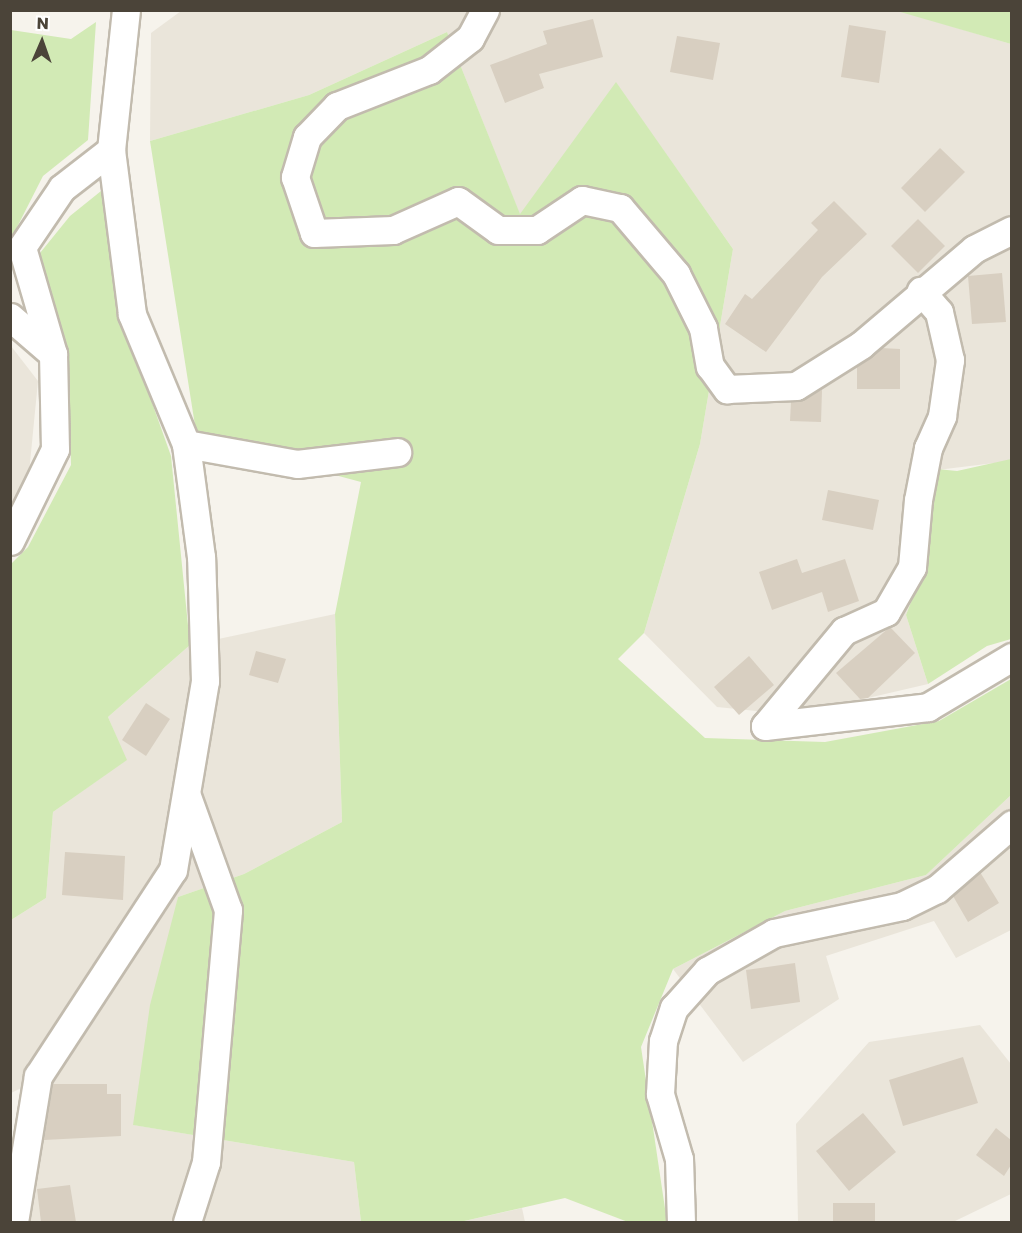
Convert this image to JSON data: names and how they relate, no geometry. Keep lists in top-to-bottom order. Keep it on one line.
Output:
{"north":"top"}
